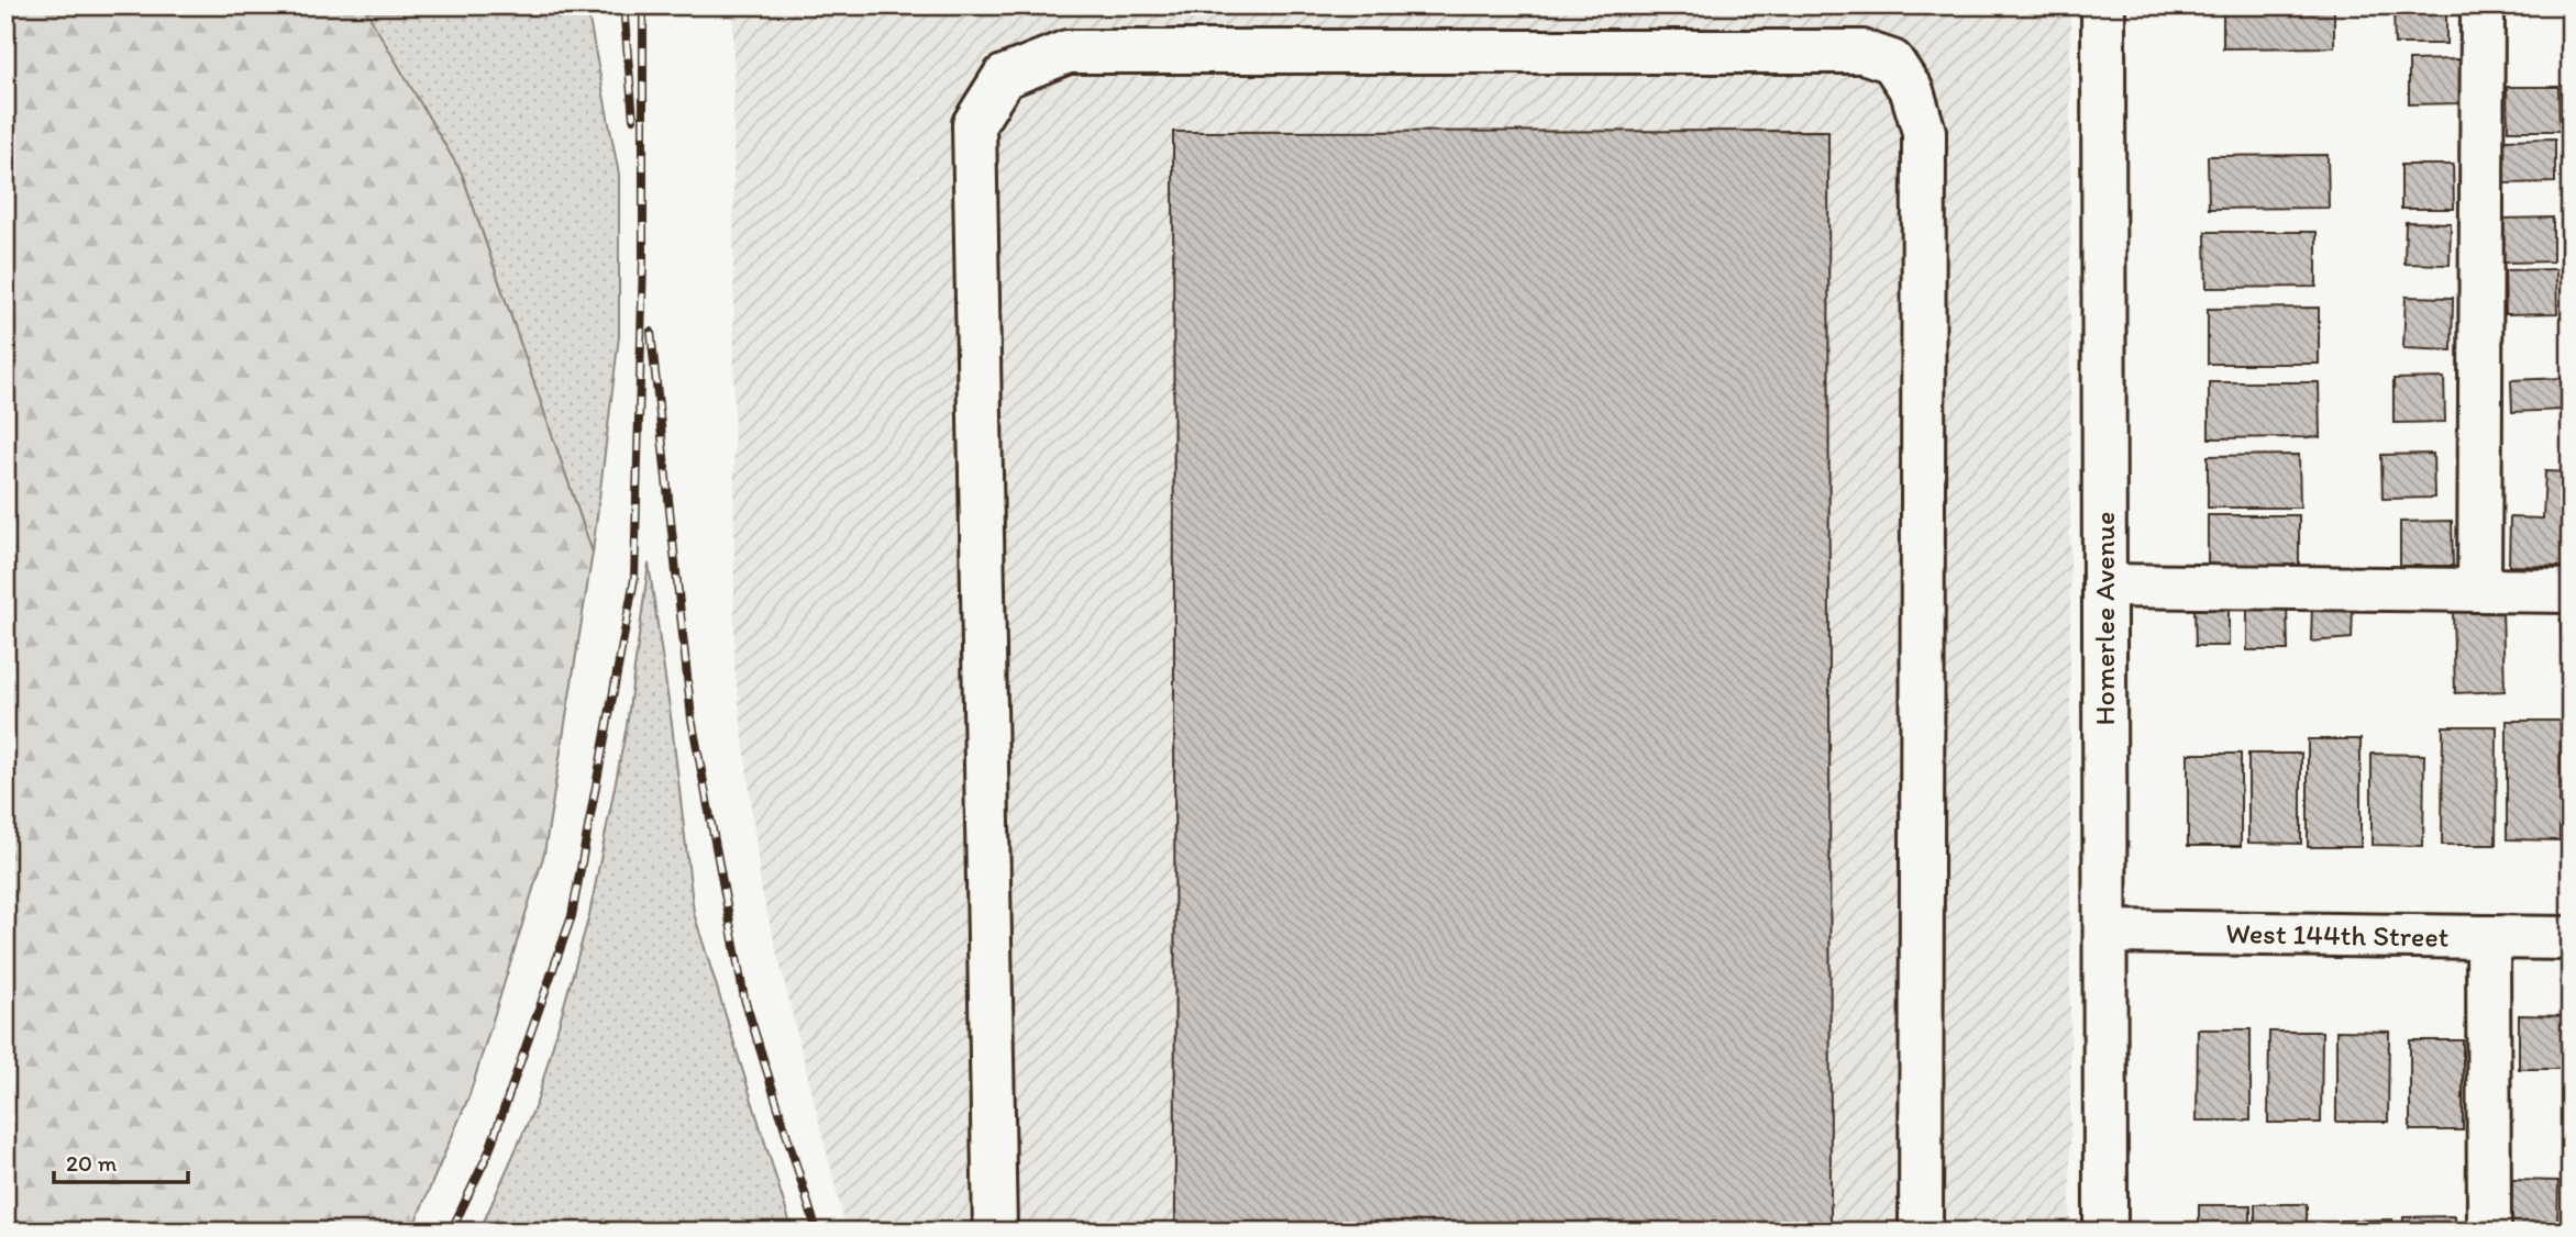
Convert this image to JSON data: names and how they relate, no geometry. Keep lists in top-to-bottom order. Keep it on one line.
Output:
{"streets":{"street":["Homerlee Avenue","West 144th Street"]},"crossings":[["Homerlee Avenue","West 144th Street"]],"scale_bar":"20 m"}
